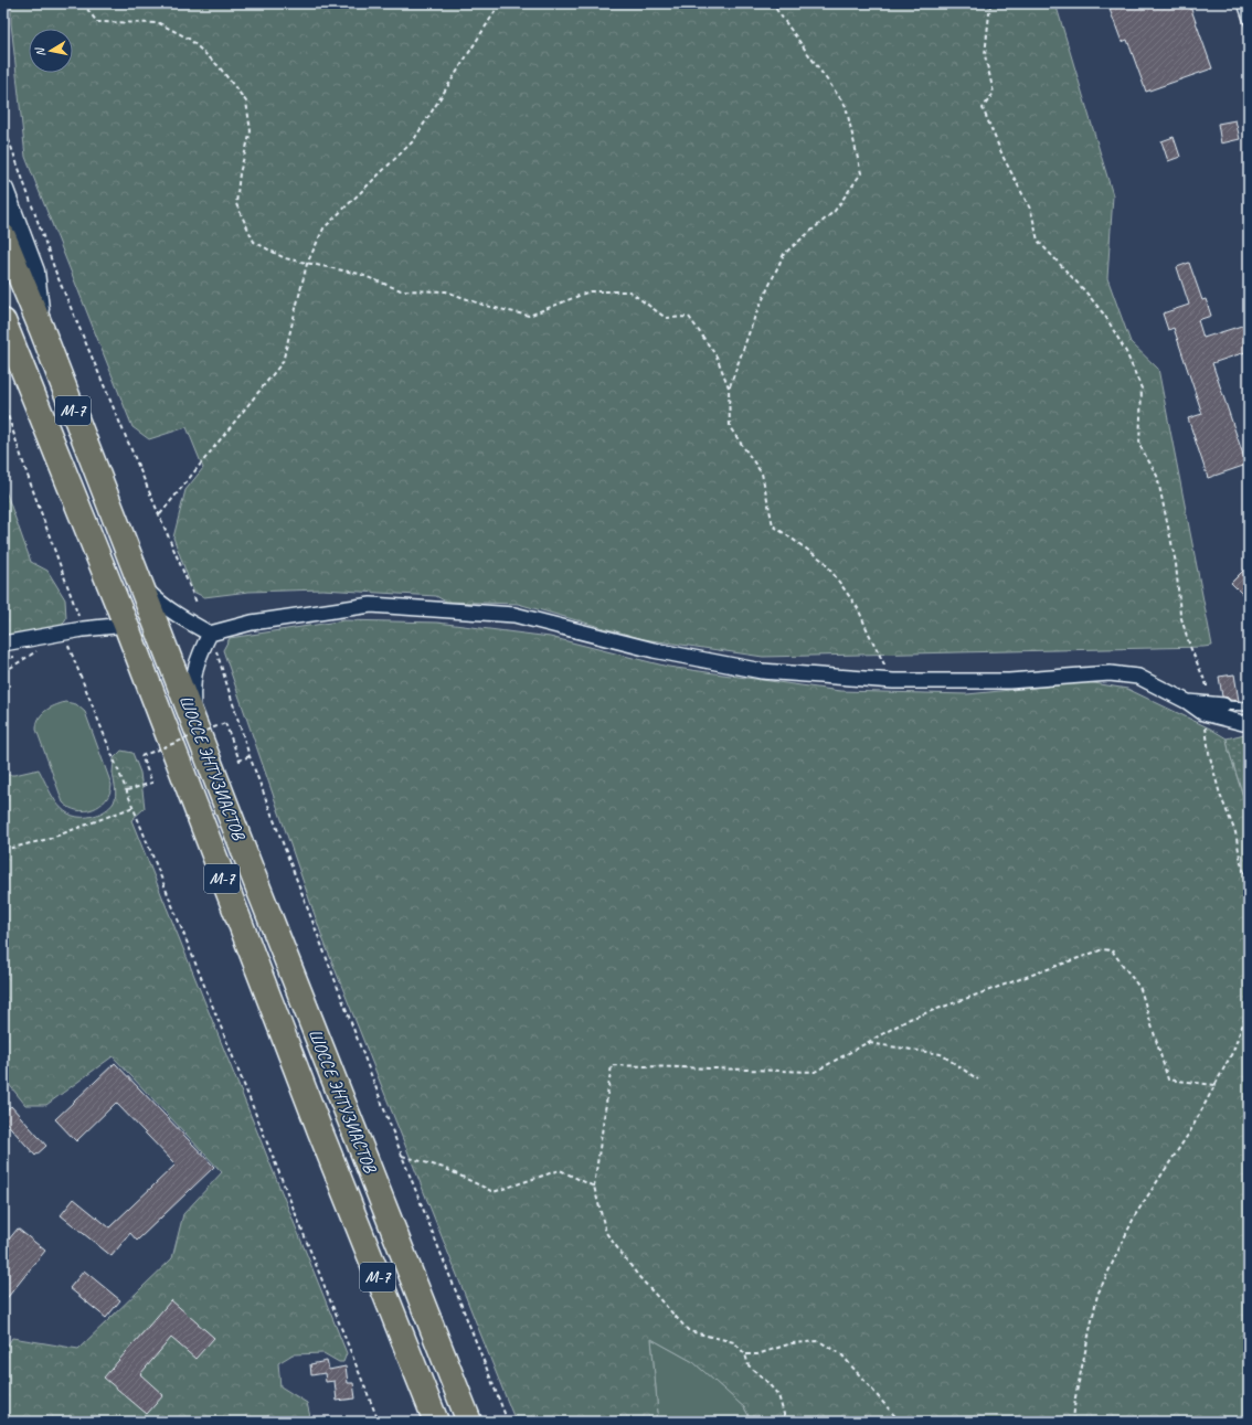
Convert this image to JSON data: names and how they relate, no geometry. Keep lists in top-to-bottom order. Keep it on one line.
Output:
{"streets":{"highway":["М-7","ШОССЕ ЭНТУЗИАСТОВ"]},"north":"left"}
